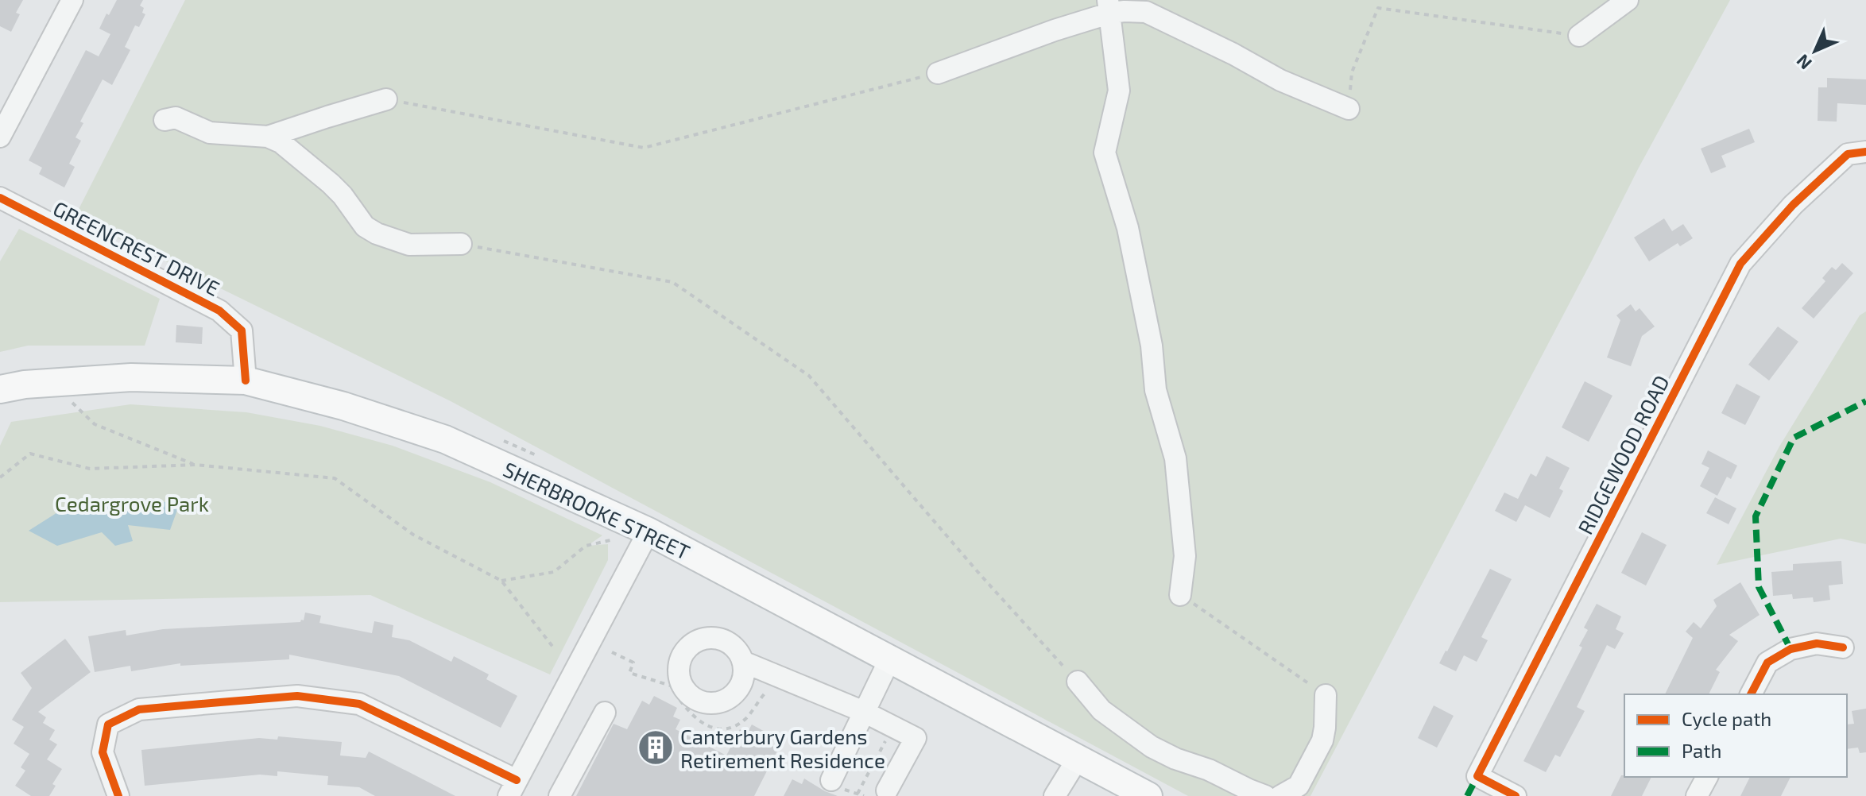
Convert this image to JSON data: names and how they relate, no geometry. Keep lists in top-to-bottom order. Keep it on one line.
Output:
{"streets":{"main road":["SHERBROOKE STREET"],"street":["GREENCREST DRIVE","RIDGEWOOD ROAD"]},"crossings":[["GREENCREST DRIVE","SHERBROOKE STREET"]],"parks":["Cedargrove Park"],"places":{"building":["Canterbury Gardens Retirement Residence"]},"legend":["Cycle path","Path"],"north":"bottom left"}
